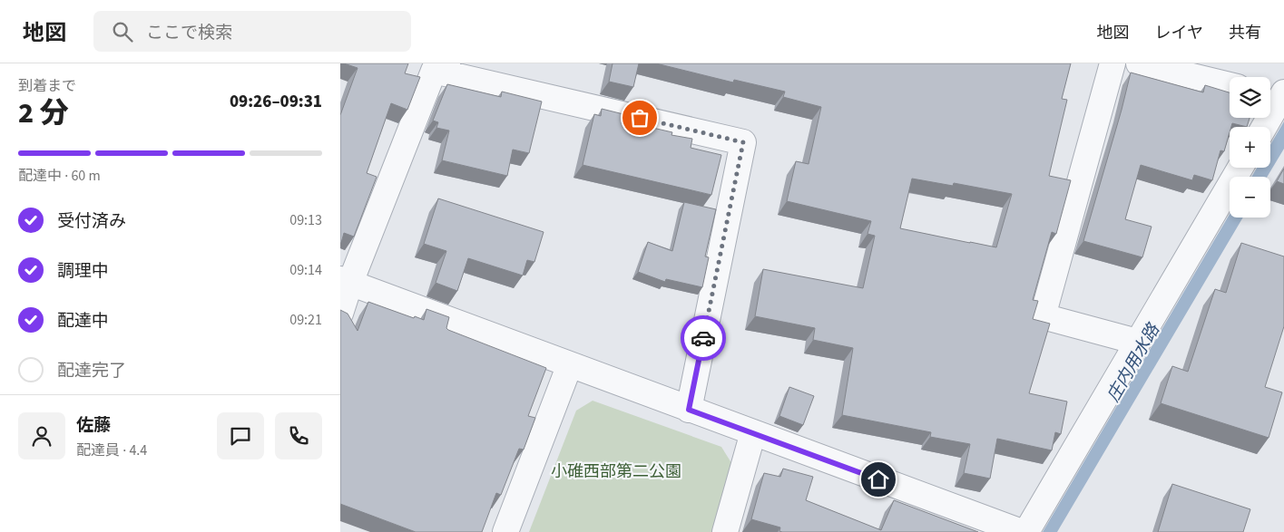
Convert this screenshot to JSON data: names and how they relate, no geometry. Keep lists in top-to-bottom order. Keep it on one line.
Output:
{"water":["庄内用水路"],"parks":["小碓西部第二公園"],"page":{"header":"地図","search":"ここで検索","nav":["地図","レイヤ","共有"],"heading":["2 分","到着まで","09:26–09:31"],"panel":["佐藤","配達員 · 4.4"],"map_buttons":["+","−"],"bar":"配達中 · 60 m","list":[["受付済み","09:13"],["調理中","09:14"],["配達中","09:21"],"配達完了"]}}
